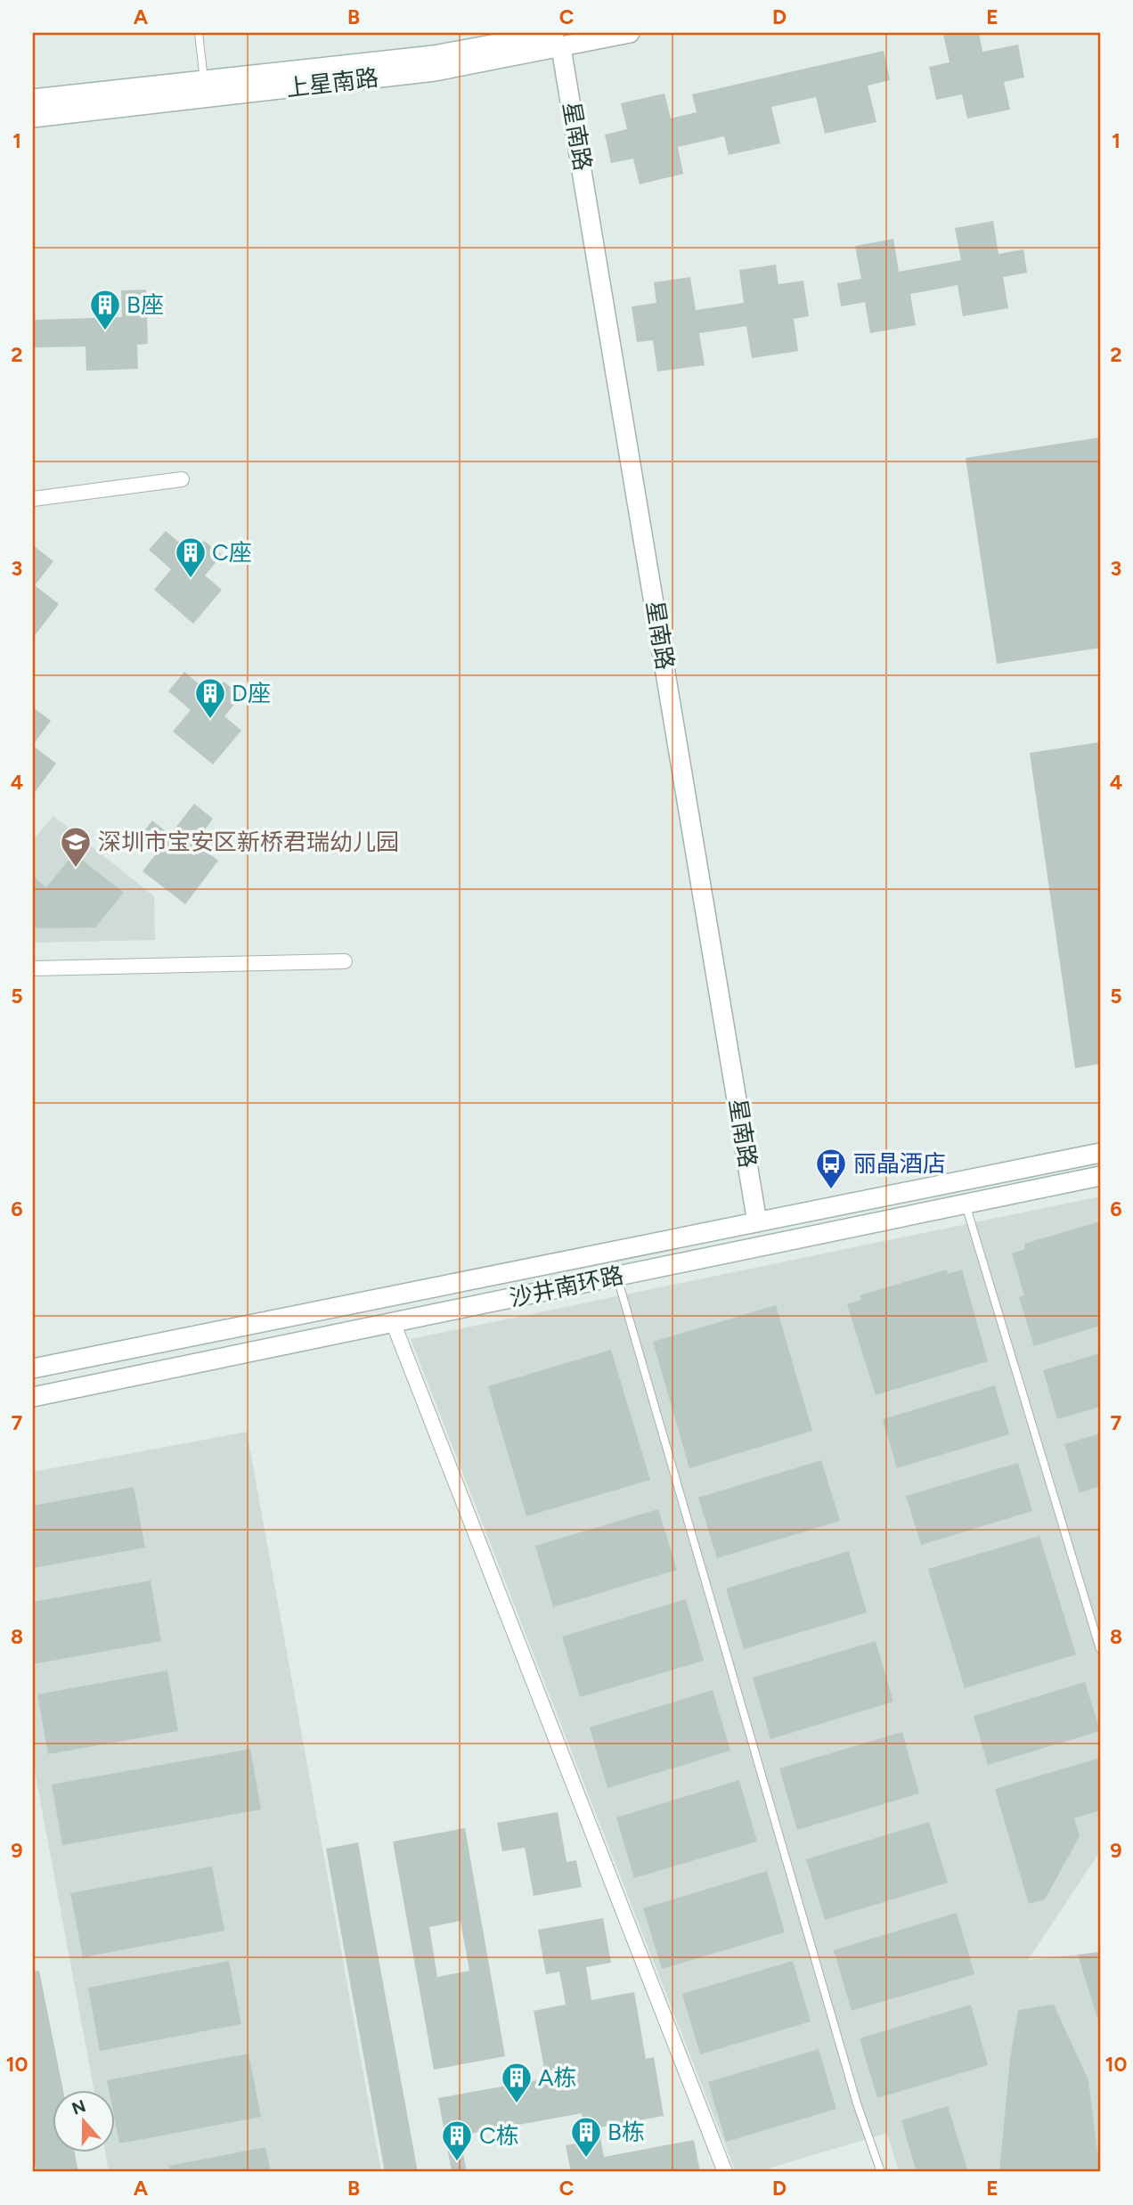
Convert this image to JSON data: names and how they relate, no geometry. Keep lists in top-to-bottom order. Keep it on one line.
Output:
{"streets":{"street":["上星南路","星南路","沙井南环路"]},"crossings":[["上星南路","星南路"],["星南路","沙井南环路"]],"places":{"building":["B座","C座","D座","A栋","B栋","C栋"],"school or university":["深圳市宝安区新桥君瑞幼儿园"],"bus stop":["丽晶酒店"]},"north":"top","grid":{"columns":["A","B","C","D","E"],"rows":["1","2","3","4","5","6","7","8","9","10"]}}
